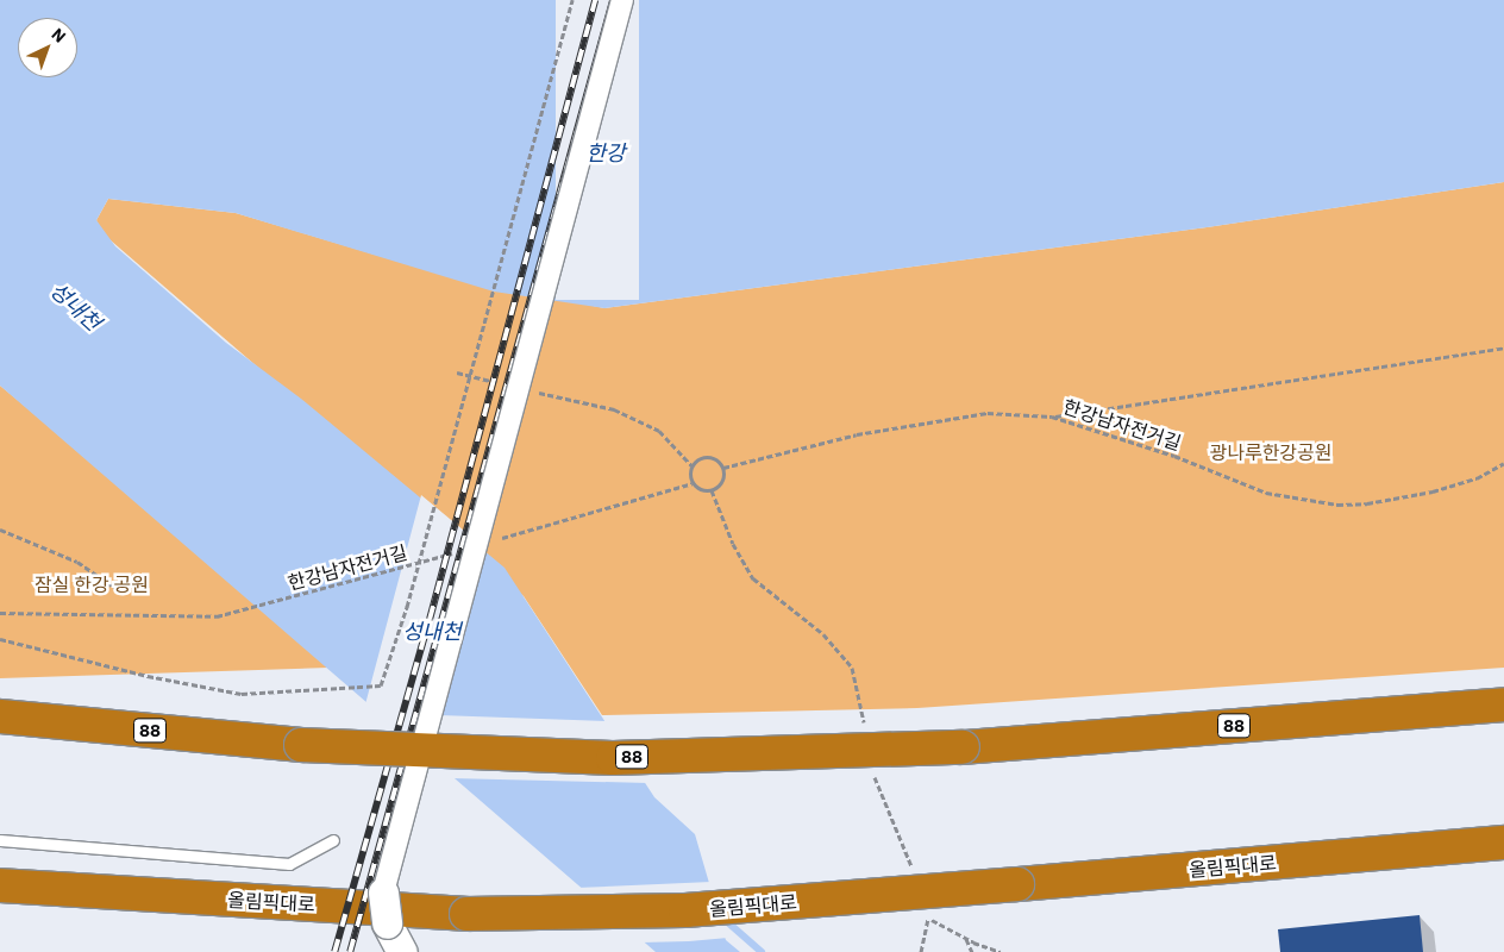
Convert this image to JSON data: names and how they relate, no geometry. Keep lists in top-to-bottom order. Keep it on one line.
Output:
{"streets":{"highway":["88","올림픽대로"],"path":["한강남자전거길"]},"water":["한강","성내천"],"parks":["광나루한강공원","잠실 한강 공원"],"north":"top right"}
